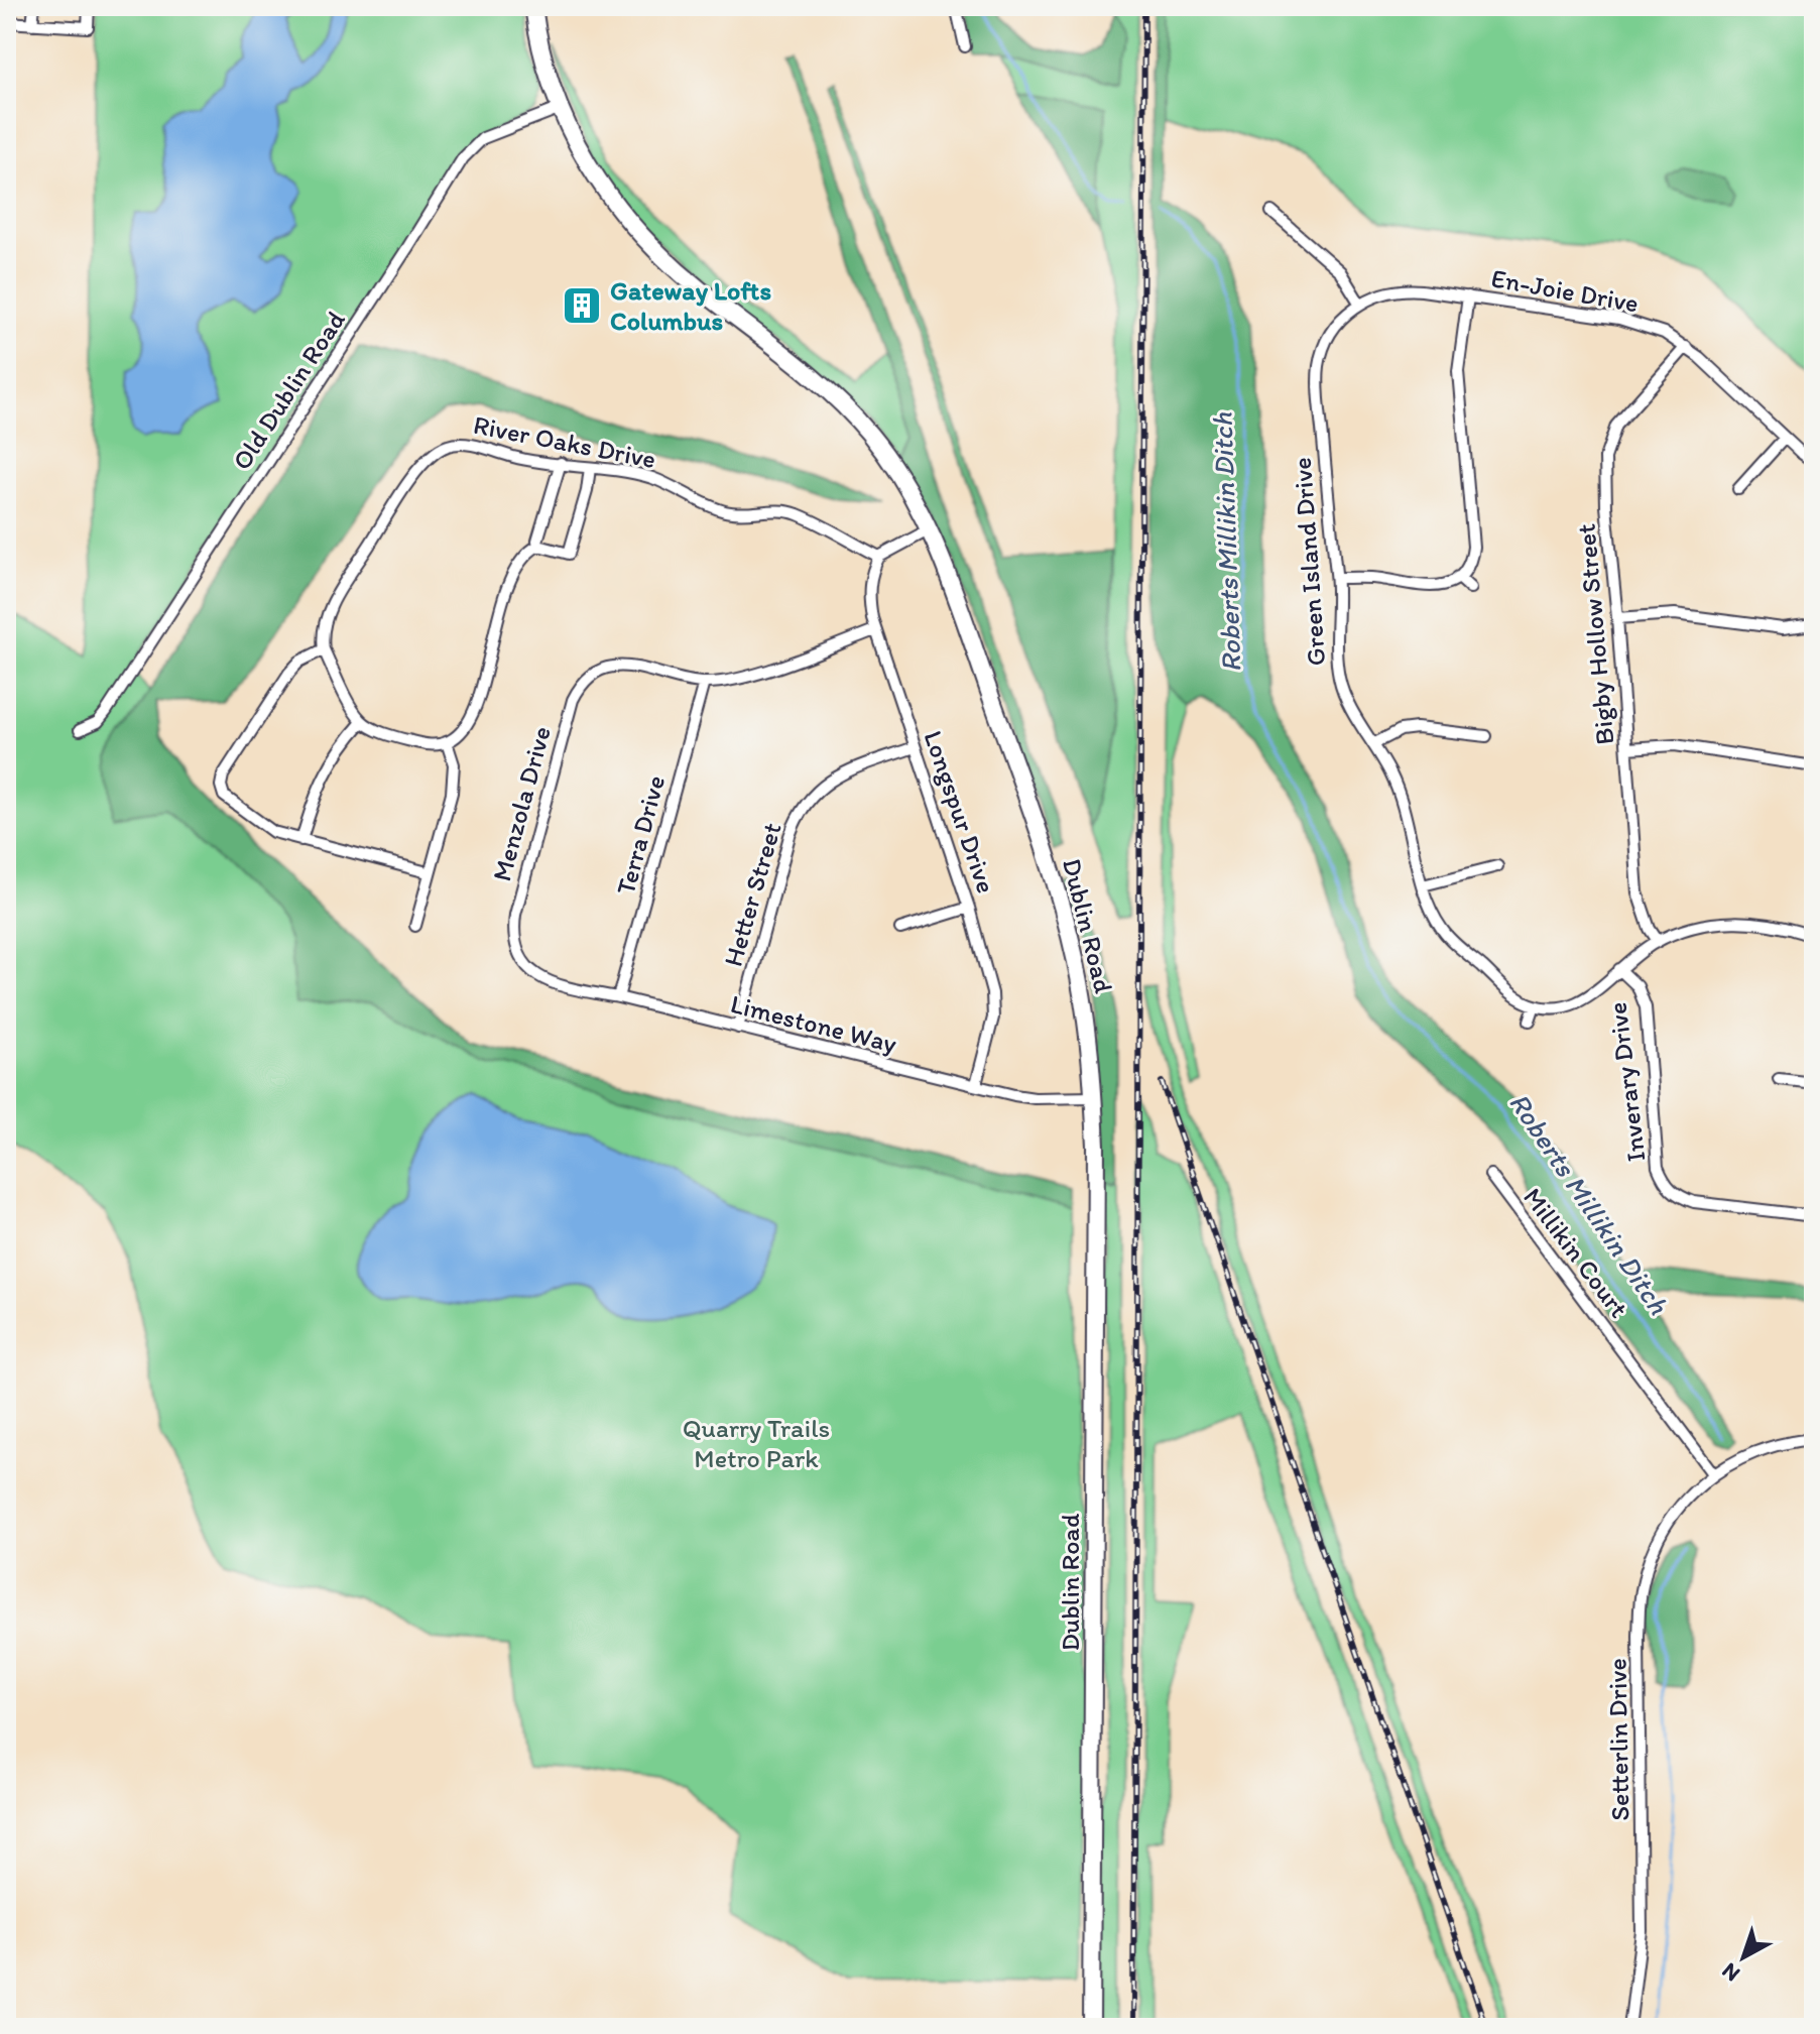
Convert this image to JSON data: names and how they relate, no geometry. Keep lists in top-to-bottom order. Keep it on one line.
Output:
{"streets":{"main road":["Dublin Road"],"street":["En-Joie Drive","Old Dublin Road","River Oaks Drive","Green Island Drive","Bigby Hollow Street","Menzola Drive","Longspur Drive","Terra Drive","Hetter Street","Limestone Way","Inverary Drive","Millikin Court","Setterlin Drive"]},"crossings":[["En-Joie Drive","Green Island Drive"],["En-Joie Drive","Bigby Hollow Street"],["Old Dublin Road","Dublin Road"],["River Oaks Drive","Longspur Drive"],["Menzola Drive","Terra Drive"],["Menzola Drive","Limestone Way"],["Longspur Drive","Hetter Street"],["Longspur Drive","Limestone Way"],["Terra Drive","Limestone Way"],["Hetter Street","Limestone Way"],["Dublin Road","Limestone Way"],["Millikin Court","Setterlin Drive"]],"water":["Roberts Millikin Ditch"],"parks":["Quarry Trails Metro Park"],"places":{"building":["Gateway Lofts Columbus"]},"north":"bottom left"}
